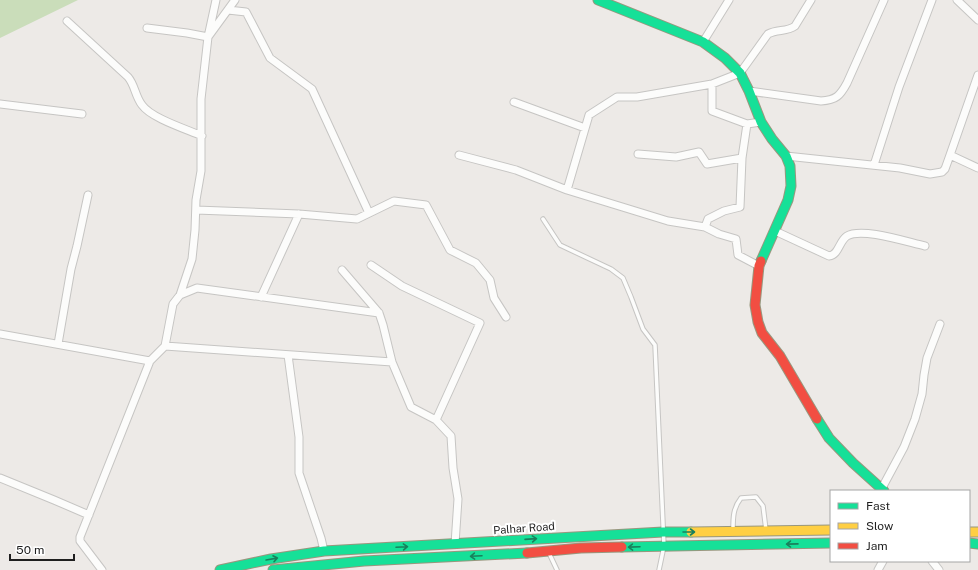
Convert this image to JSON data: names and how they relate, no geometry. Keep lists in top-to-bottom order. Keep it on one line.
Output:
{"streets":{"main road":["Palhar Road"]},"legend":["Fast","Slow","Jam"],"scale_bar":"50 m"}
